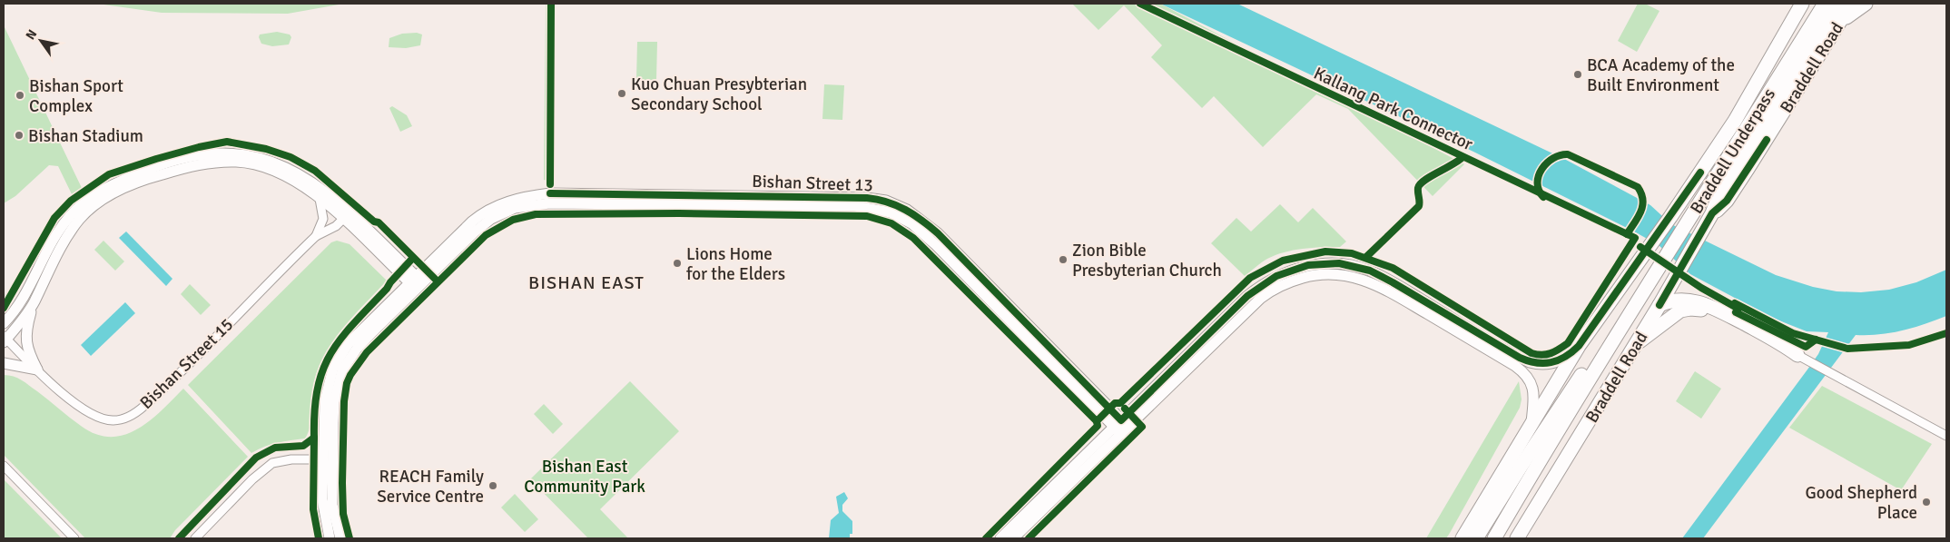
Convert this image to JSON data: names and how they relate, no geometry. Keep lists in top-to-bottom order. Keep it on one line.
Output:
{"streets":{"highway":["Braddell Road","Braddell Underpass"],"street":["Bishan Street 13","Bishan Street 15"],"cycle path":["Kallang Park Connector"]},"crossings":[["Braddell Road","Braddell Underpass"]],"districts":["BISHAN EAST"],"parks":["Bishan East Community Park"],"places":["BCA Academy of the Built Environment","Kuo Chuan Presybterian Secondary School","Bishan Sport Complex","Bishan Stadium","Zion Bible Presbyterian Church","Lions Home for the Elders","REACH Family Service Centre","Good Shepherd Place"],"north":"top left"}
